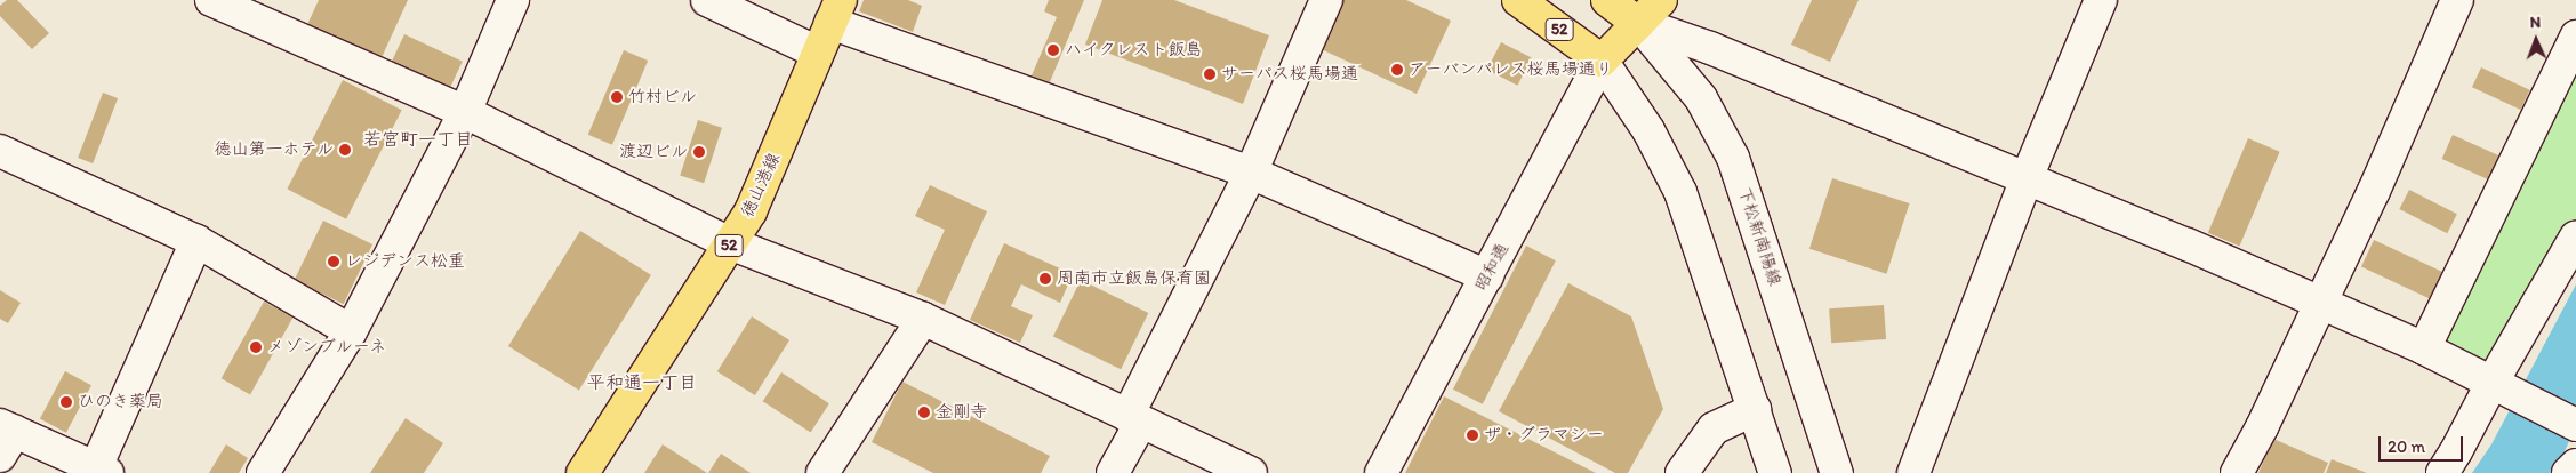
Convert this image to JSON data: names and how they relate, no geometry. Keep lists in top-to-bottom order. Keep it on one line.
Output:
{"streets":{"main road":["52","徳山港線"],"street":["下松新南陽線","昭和通"]},"crossings":[["52","昭和通"]],"districts":["若宮町一丁目","平和通一丁目"],"places":["ハイクレスト飯島","アーバンパレス桜馬場通り","サーパス桜馬場通","竹村ビル","徳山第一ホテル","渡辺ビル","レジデンス松重","周南市立飯島保育園","メゾンブルーネ","ひのき薬局","金剛寺","ザ・グラマシー"],"scale_bar":"20 m","north":"top"}
